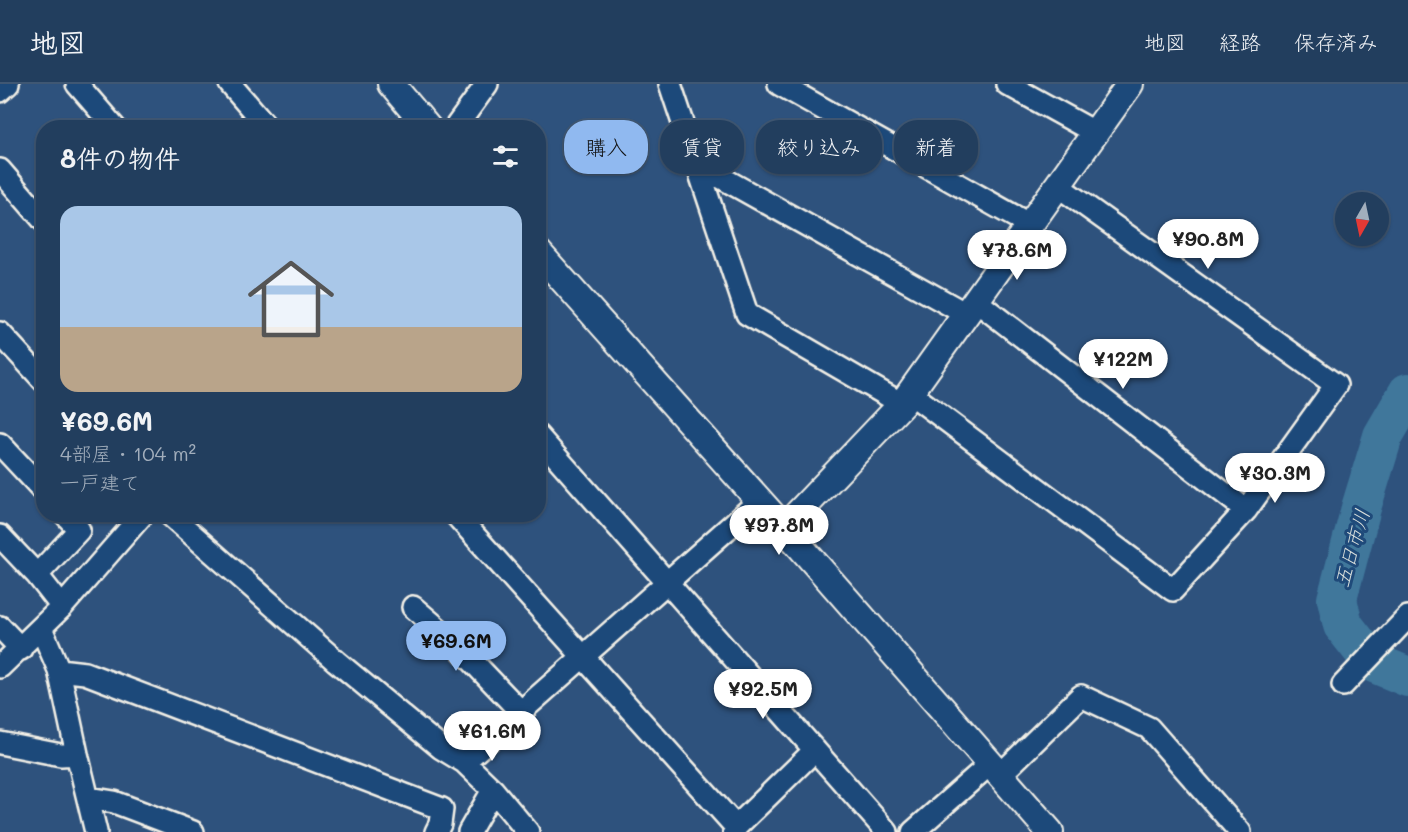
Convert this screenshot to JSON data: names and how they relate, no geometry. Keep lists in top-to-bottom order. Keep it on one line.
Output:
{"water":["五日市川"],"north":"bottom","page":{"header":"地図","nav":["地図","経路","保存済み"],"chip":["購入","賃貸","絞り込み","新着"],"heading":"8件の物件","list":[{"name":"¥69.6M","note":"4部屋 · 104 m² · 一戸建て"}],"price":["¥90.8M","¥78.6M","¥122M","¥30.3M","¥97.8M","¥69.6M","¥92.5M","¥61.6M"]}}
